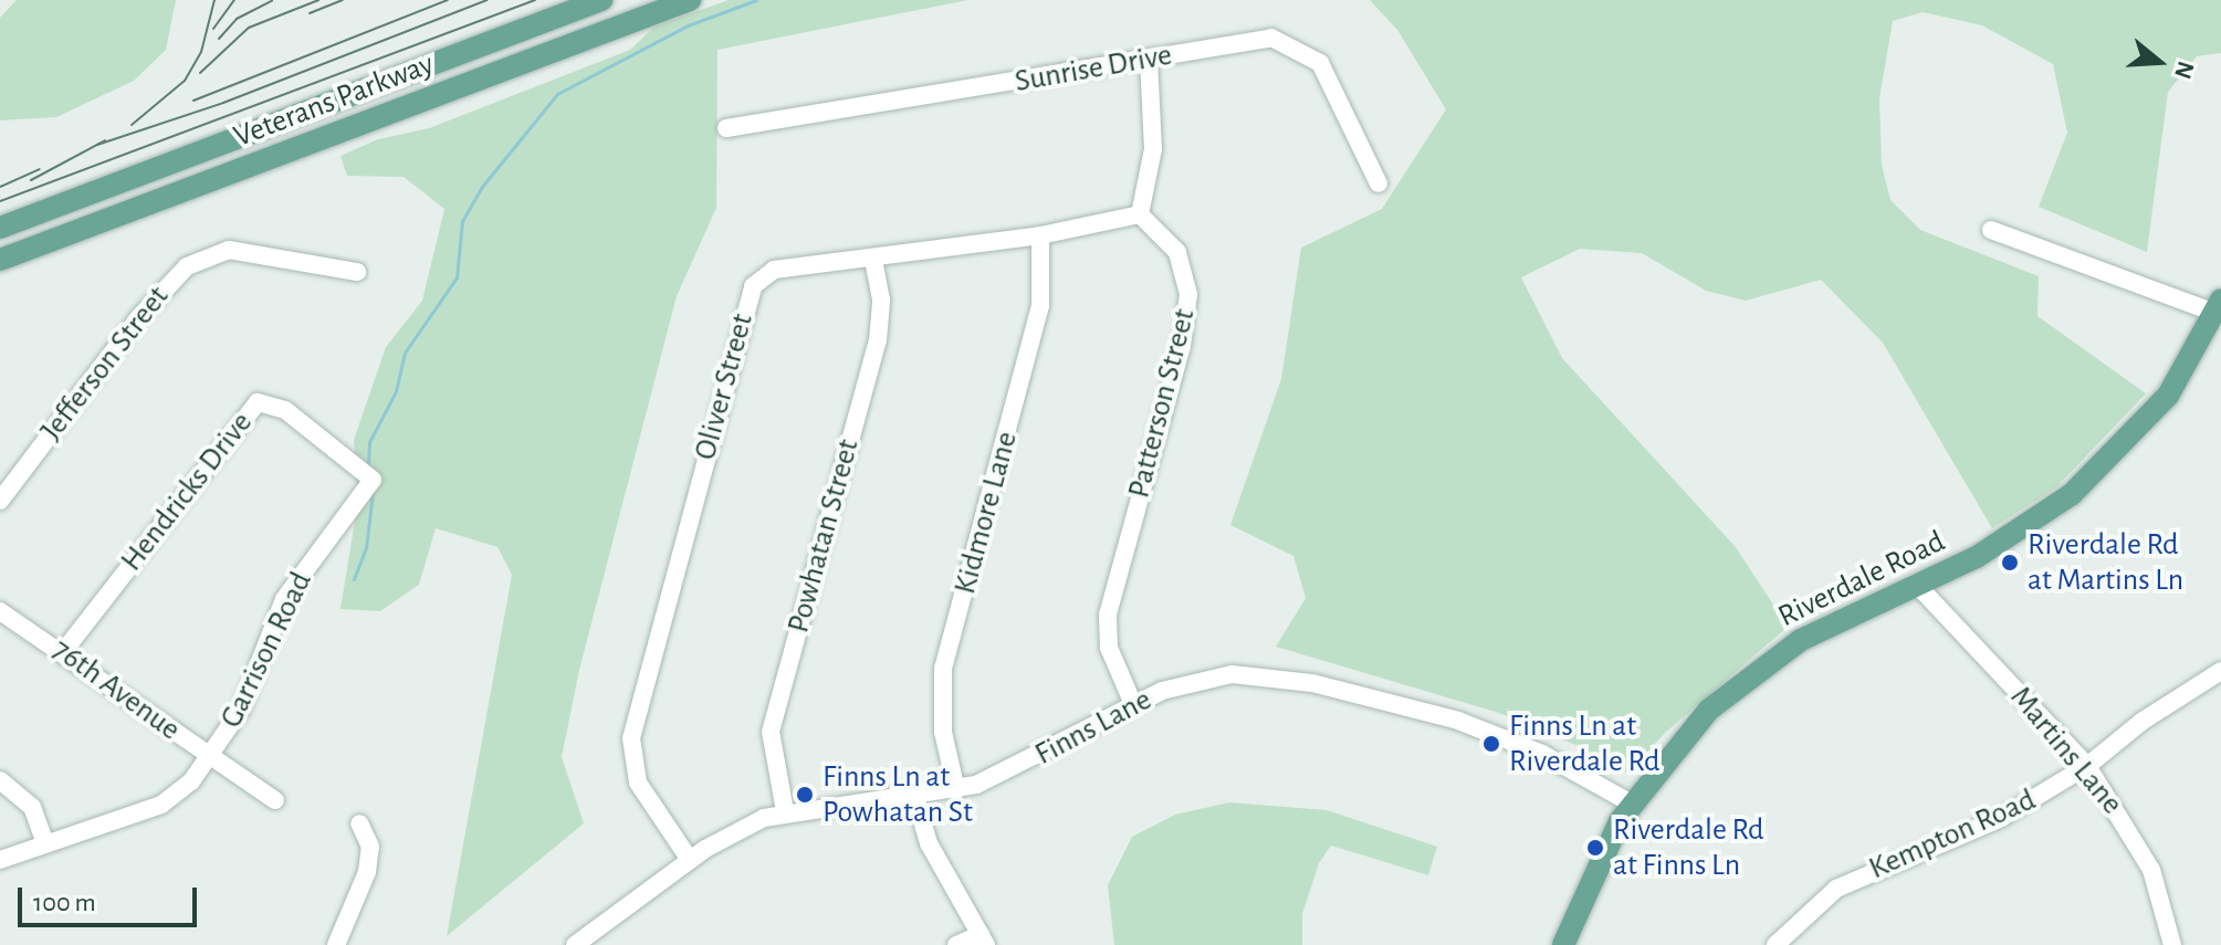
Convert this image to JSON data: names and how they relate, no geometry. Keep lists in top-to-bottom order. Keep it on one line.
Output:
{"streets":{"main road":["Veterans Parkway","Riverdale Road"],"street":["Sunrise Drive","Jefferson Street","Oliver Street","Patterson Street","Hendricks Drive","Kidmore Lane","Powhatan Street","Garrison Road","76th Avenue","Finns Lane","Martins Lane","Kempton Road"]},"crossings":[["Oliver Street","Patterson Street"],["Oliver Street","Kidmore Lane"],["Oliver Street","Powhatan Street"],["Oliver Street","Finns Lane"],["Patterson Street","Finns Lane"],["Hendricks Drive","Garrison Road"],["Hendricks Drive","76th Avenue"],["Kidmore Lane","Finns Lane"],["Powhatan Street","Finns Lane"],["Riverdale Road","Finns Lane"],["Riverdale Road","Martins Lane"],["Garrison Road","76th Avenue"],["Martins Lane","Kempton Road"]],"places":["Riverdale Rd at Martins Ln","Finns Ln at Riverdale Rd","Finns Ln at Powhatan St","Riverdale Rd at Finns Ln"],"scale_bar":"100 m","north":"right"}
